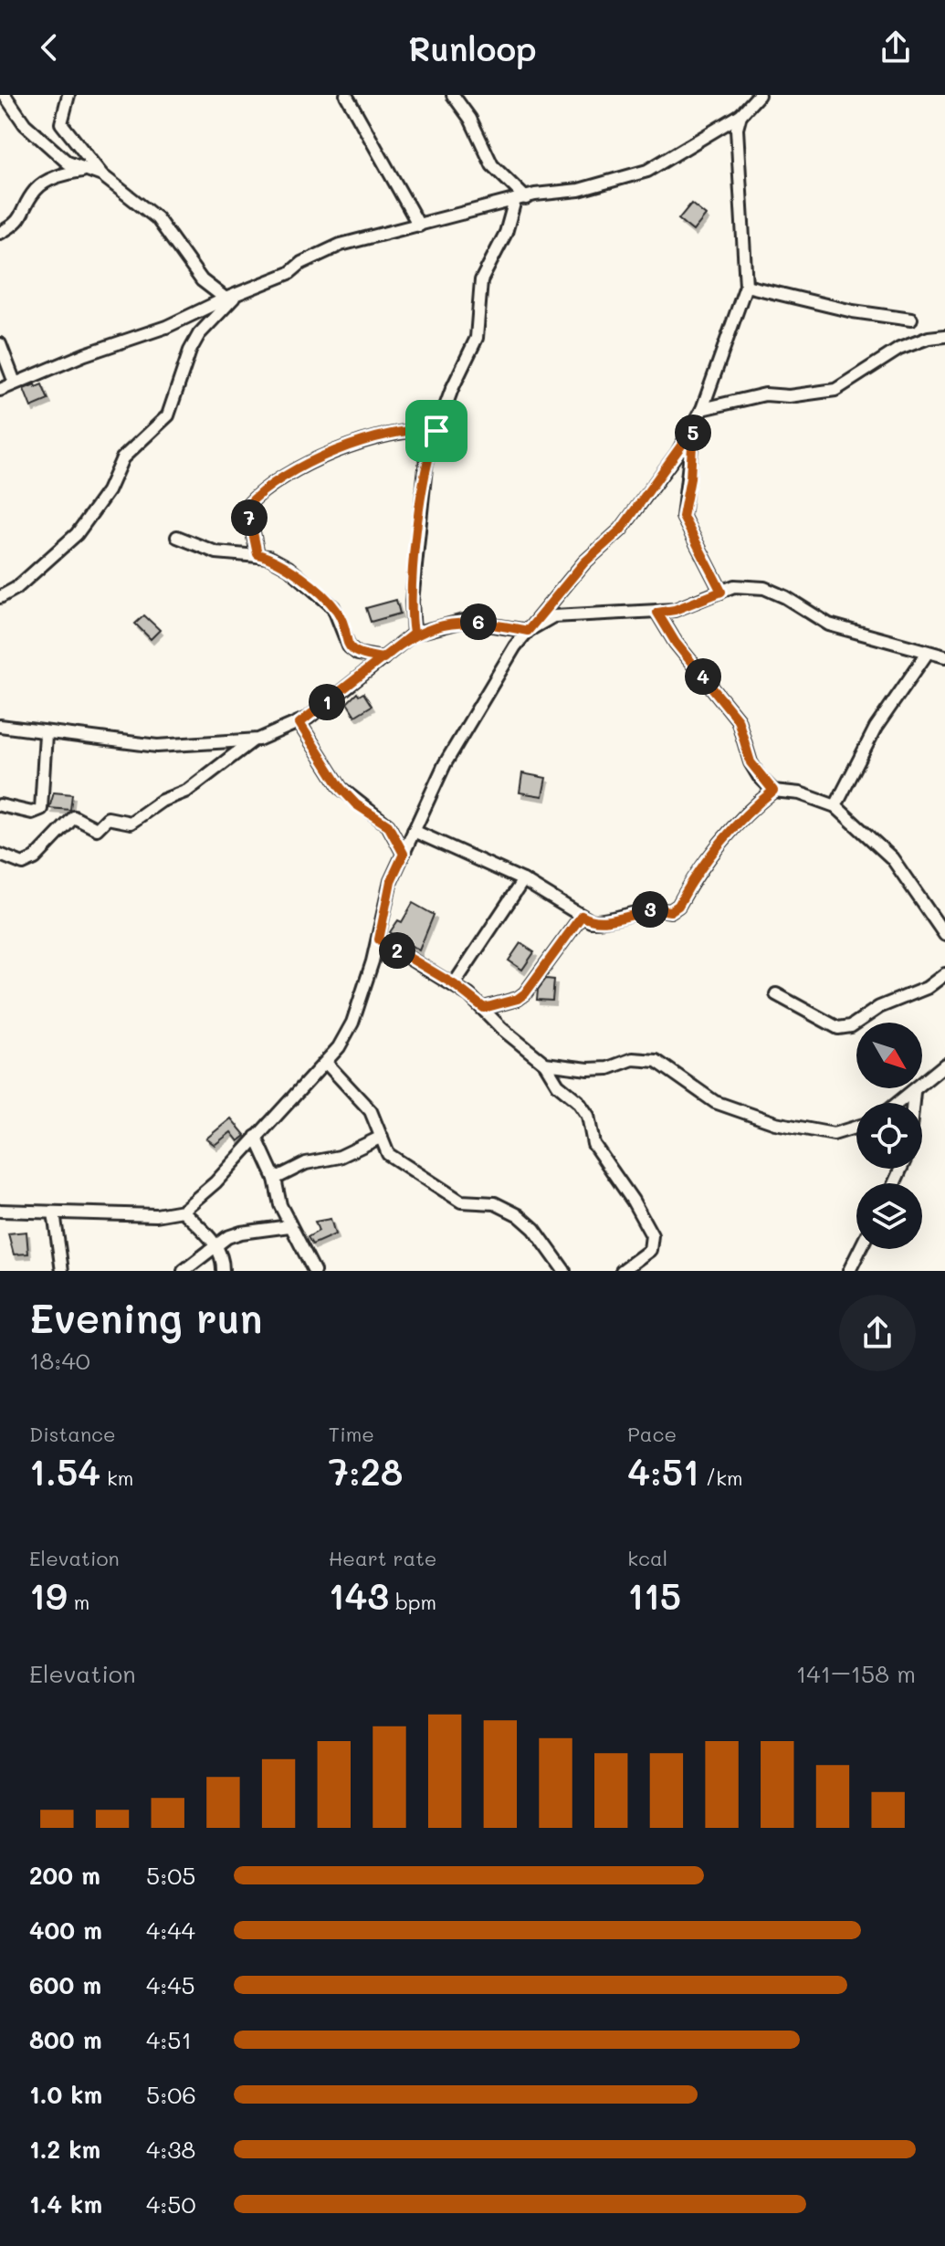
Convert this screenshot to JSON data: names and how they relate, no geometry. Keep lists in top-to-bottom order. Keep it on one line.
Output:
{"north":"bottom right","page":{"header":"Runloop","pins":["5","7","6","4","1","3","2"],"heading":["Evening run","18:40"],"stats":[["Distance","1.54 km"],["Time","7:28"],["Pace","4:51 /km"],["Elevation","19 m"],["Heart rate","143 bpm"],["kcal","115"]],"chart":["Elevation","141–158 m"],"list":[{"name":"200 m","note":"5:05"},{"name":"400 m","note":"4:44"},{"name":"600 m","note":"4:45"},{"name":"800 m","note":"4:51"},{"name":"1.0 km","note":"5:06"},{"name":"1.2 km","note":"4:38"},{"name":"1.4 km","note":"4:50"}]}}
